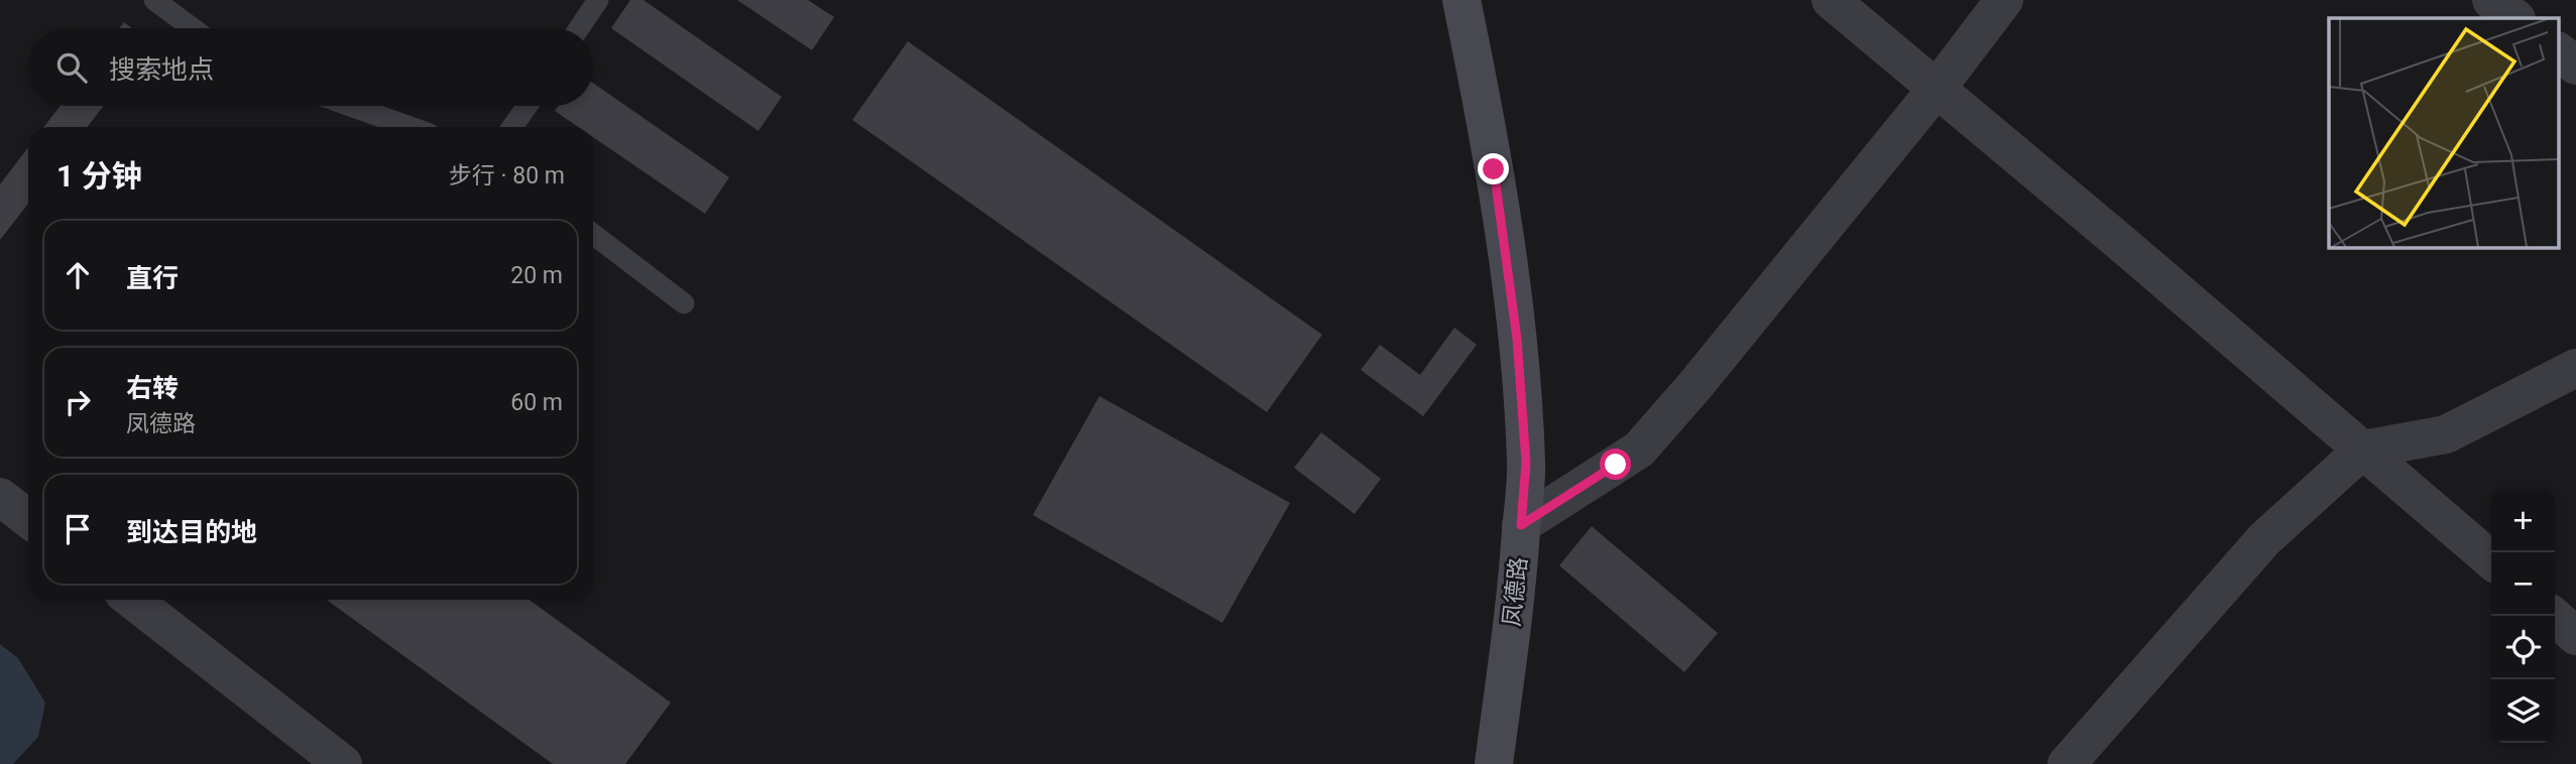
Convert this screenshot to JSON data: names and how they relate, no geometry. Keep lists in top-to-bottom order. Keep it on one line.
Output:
{"streets":{"main road":["凤德路"]},"page":{"search":"搜索地点","heading":["1 分钟","步行 · 80 m"],"list":[["直行","20 m"],["右转","凤德路","60 m"],"到达目的地"],"map_buttons":["+","−"]}}
